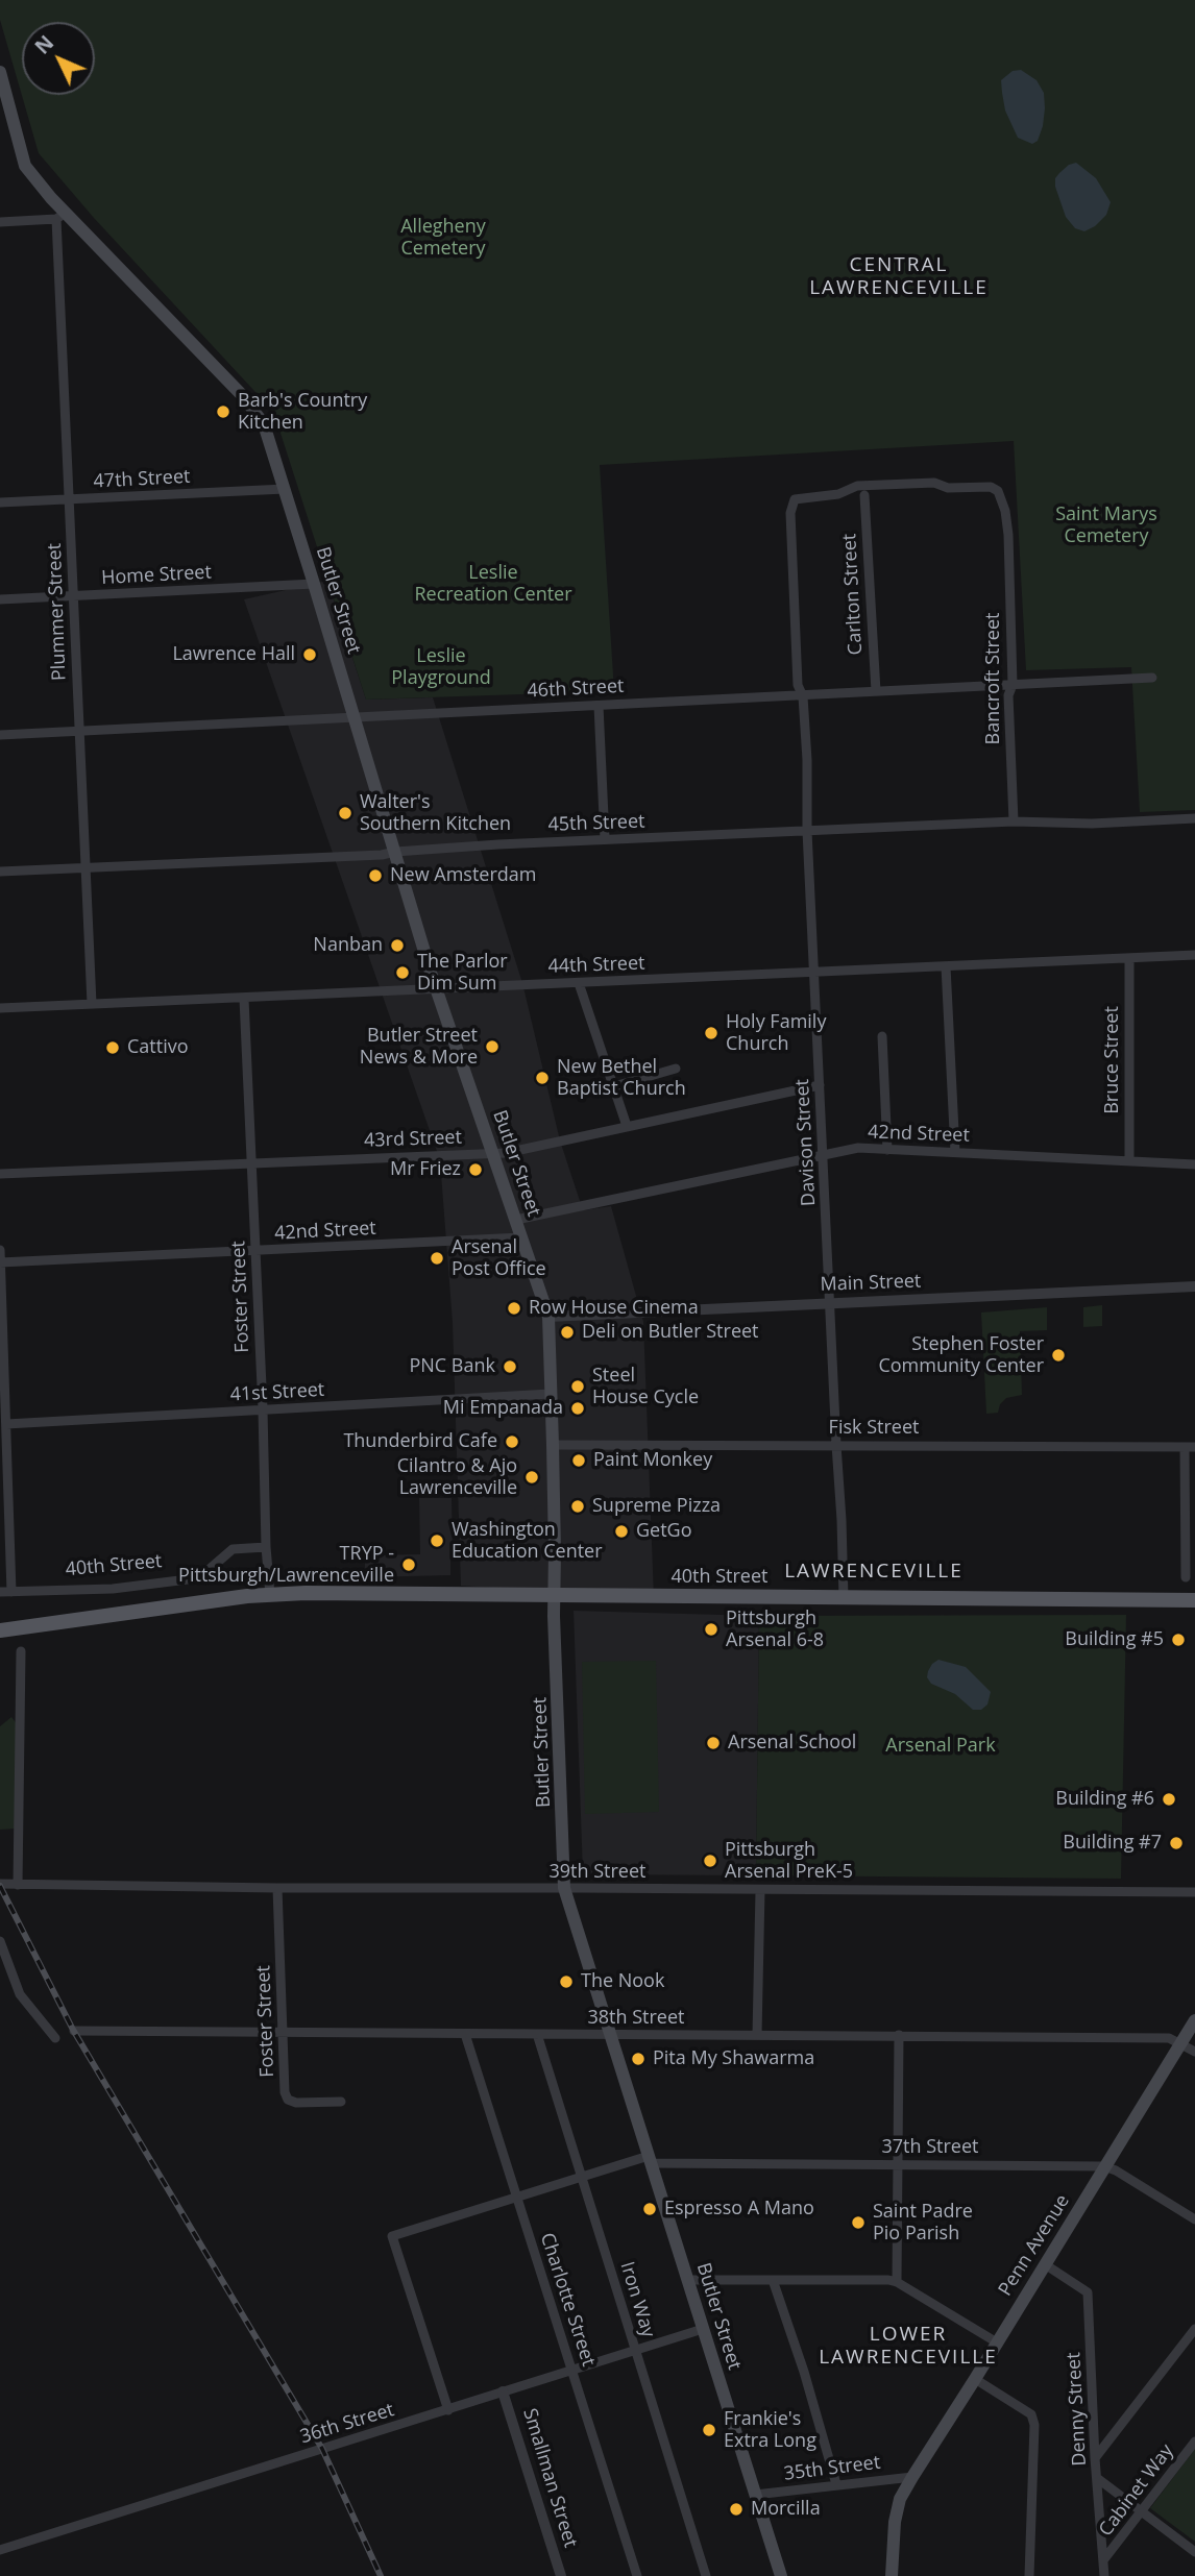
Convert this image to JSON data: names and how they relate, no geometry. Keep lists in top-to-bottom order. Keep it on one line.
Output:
{"streets":{"main road":["Butler Street","40th Street","Penn Avenue"],"street":["47th Street","Home Street","Carlton Street","Plummer Street","Bancroft Street","46th Street","45th Street","44th Street","Bruce Street","42nd Street","43rd Street","Davison Street","Main Street","Foster Street","41st Street","Fisk Street","39th Street","38th Street","37th Street","Charlotte Street","Iron Way","Denny Street","36th Street","35th Street","Smallman Street","Cabinet Way"]},"crossings":[["47th Street","Butler Street"],["47th Street","Plummer Street"],["Home Street","Butler Street"],["Home Street","Plummer Street"],["Carlton Street","46th Street"],["Butler Street","Plummer Street"],["Butler Street","46th Street"],["Butler Street","45th Street"],["Butler Street","44th Street"],["Butler Street","42nd Street"],["Butler Street","43rd Street"],["Butler Street","Main Street"],["Butler Street","41st Street"],["Butler Street","Fisk Street"],["Butler Street","40th Street"],["Butler Street","39th Street"],["Butler Street","38th Street"],["Butler Street","37th Street"],["Butler Street","36th Street"],["Butler Street","35th Street"],["Plummer Street","46th Street"],["Plummer Street","45th Street"],["Plummer Street","44th Street"],["Bancroft Street","46th Street"],["Bancroft Street","45th Street"],["Bancroft Street","Davison Street"],["46th Street","Davison Street"],["45th Street","Davison Street"],["44th Street","Bruce Street"],["44th Street","Davison Street"],["44th Street","Foster Street"],["Bruce Street","42nd Street"],["42nd Street","Davison Street"],["42nd Street","Foster Street"],["43rd Street","Davison Street"],["43rd Street","Foster Street"],["Davison Street","Main Street"],["Davison Street","Fisk Street"],["Davison Street","40th Street"],["Foster Street","41st Street"],["Foster Street","40th Street"],["Foster Street","39th Street"],["Foster Street","38th Street"],["38th Street","Penn Avenue"],["38th Street","Charlotte Street"],["38th Street","Iron Way"],["37th Street","Penn Avenue"],["37th Street","Charlotte Street"],["37th Street","Iron Way"],["37th Street","36th Street"],["Penn Avenue","Denny Street"],["Penn Avenue","35th Street"],["Charlotte Street","36th Street"],["Iron Way","36th Street"],["Denny Street","Cabinet Way"],["36th Street","Smallman Street"]],"districts":["CENTRAL LAWRENCEVILLE","LAWRENCEVILLE","LOWER LAWRENCEVILLE"],"parks":["Allegheny Cemetery","Saint Marys Cemetery","Leslie Recreation Center","Leslie Playground","Arsenal Park"],"places":["Barb's Country Kitchen","Lawrence Hall","Walter's Southern Kitchen","New Amsterdam","Nanban","The Parlor Dim Sum","Holy Family Church","Butler Street News & More","Cattivo","New Bethel Baptist Church","Mr Friez","Arsenal Post Office","Row House Cinema","Deli on Butler Street","Stephen Foster Community Center","PNC Bank","Steel House Cycle","Mi Empanada","Thunderbird Cafe","Paint Monkey","Cilantro & Ajo Lawrenceville","Supreme Pizza","GetGo","Washington Education Center","TRYP - Pittsburgh/Lawrenceville","Pittsburgh Arsenal 6-8","Building #5","Arsenal School","Building #6","Building #7","Pittsburgh Arsenal PreK-5","The Nook","Pita My Shawarma","Espresso A Mano","Saint Padre Pio Parish","Frankie's Extra Long","Morcilla"],"north":"top left"}
